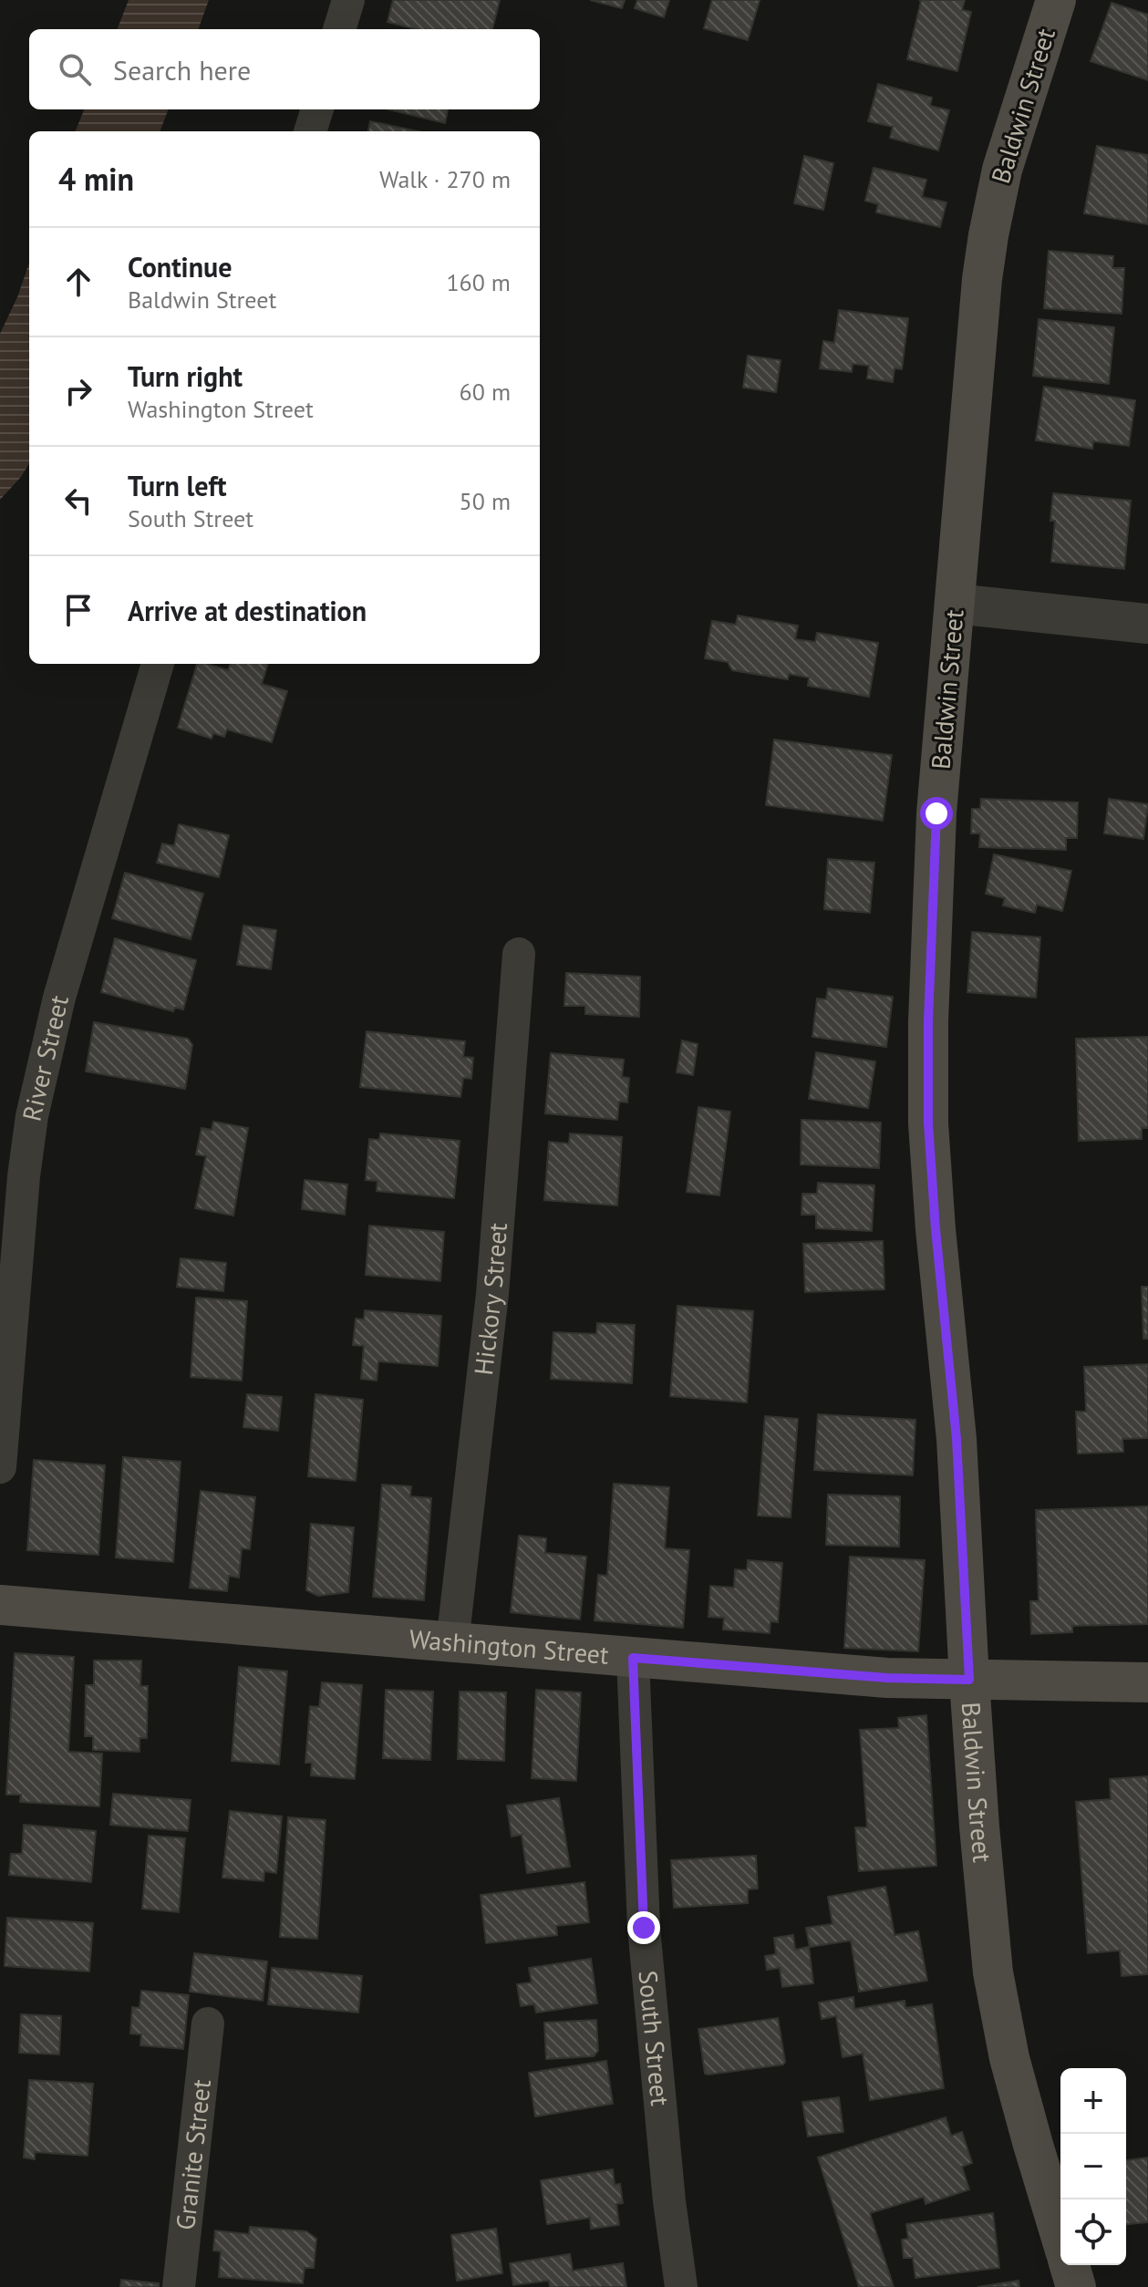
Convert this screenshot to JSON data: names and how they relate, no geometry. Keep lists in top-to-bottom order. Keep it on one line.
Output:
{"streets":{"main road":["Baldwin Street","Washington Street"],"street":["River Street","Hickory Street","South Street","Granite Street"]},"crossings":[["Baldwin Street","Washington Street"],["Hickory Street","Washington Street"],["Washington Street","South Street"]],"page":{"search":"Search here","heading":["4 min","Walk · 270 m"],"list":[["Continue","Baldwin Street","160 m"],["Turn right","Washington Street","60 m"],["Turn left","South Street","50 m"],"Arrive at destination"],"map_buttons":["+","−"]}}
